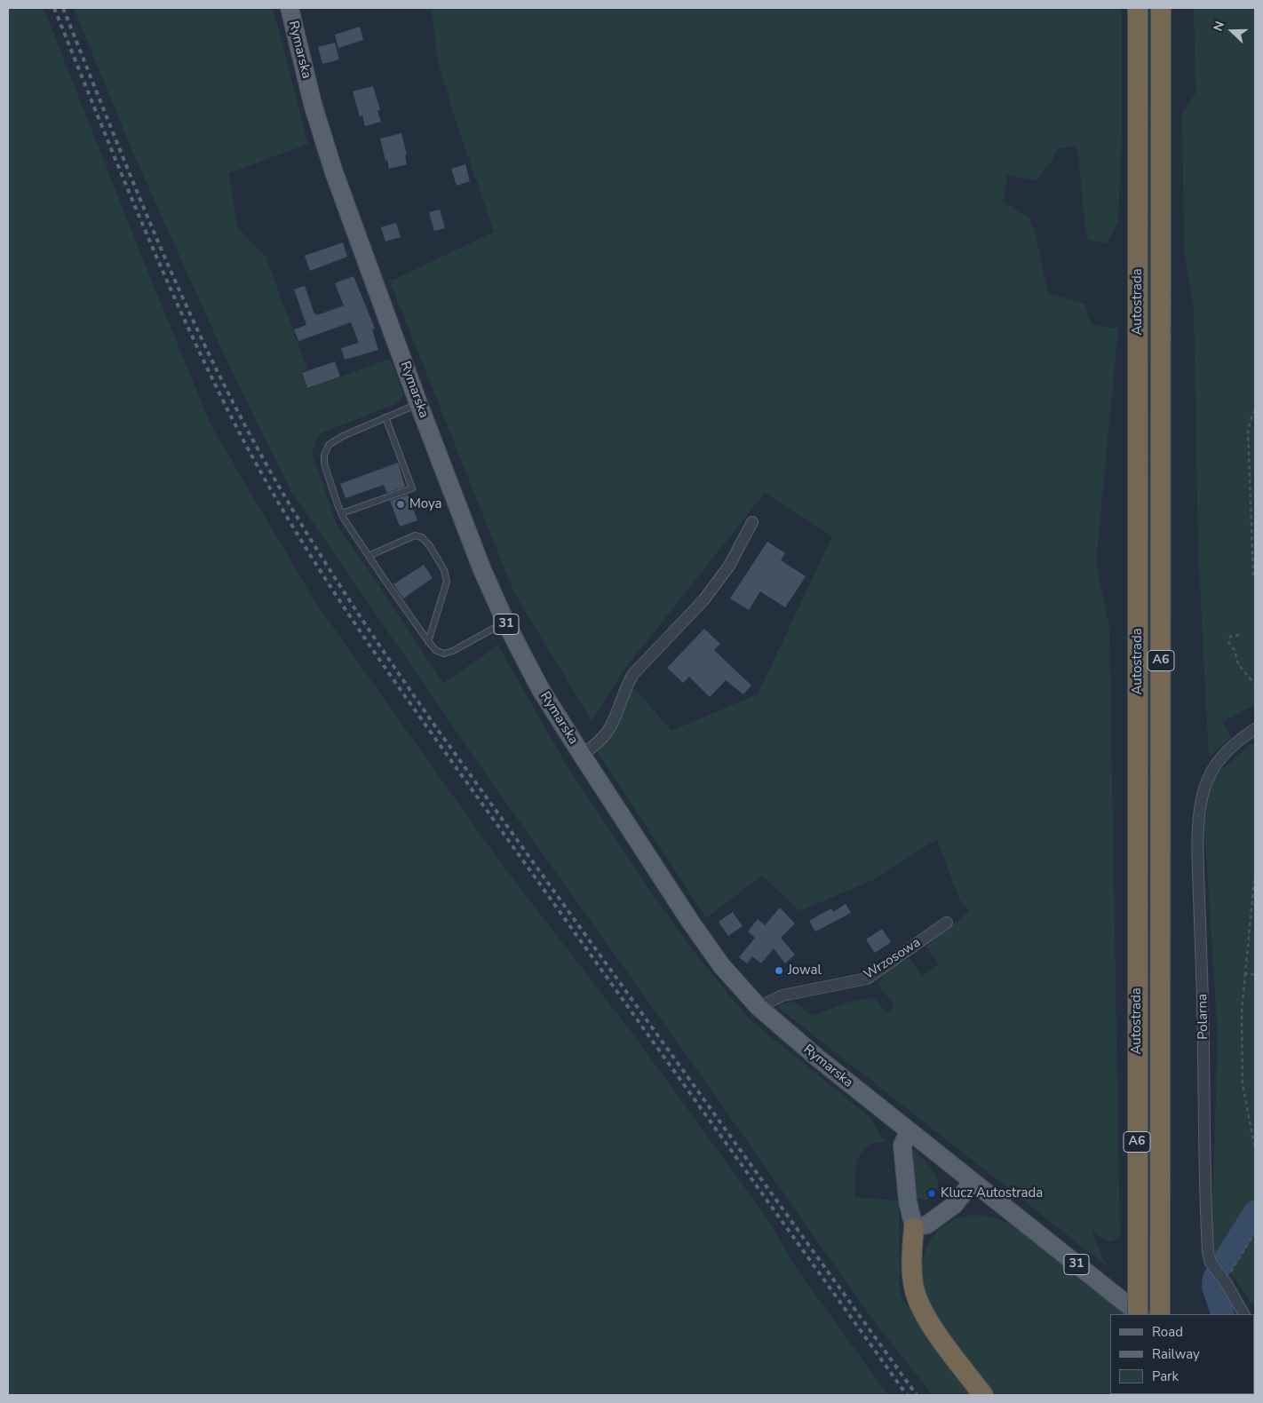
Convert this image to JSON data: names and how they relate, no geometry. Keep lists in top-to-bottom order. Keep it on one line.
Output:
{"streets":{"highway":["Autostrada","A6"],"main road":["Rymarska","31"],"street":["Wrzosowa","Polarna"]},"crossings":[["Rymarska","Autostrada"],["Rymarska","Wrzosowa"]],"places":["Moya","Jowal","Klucz Autostrada"],"legend":["Road","Railway","Park"],"north":"left"}
